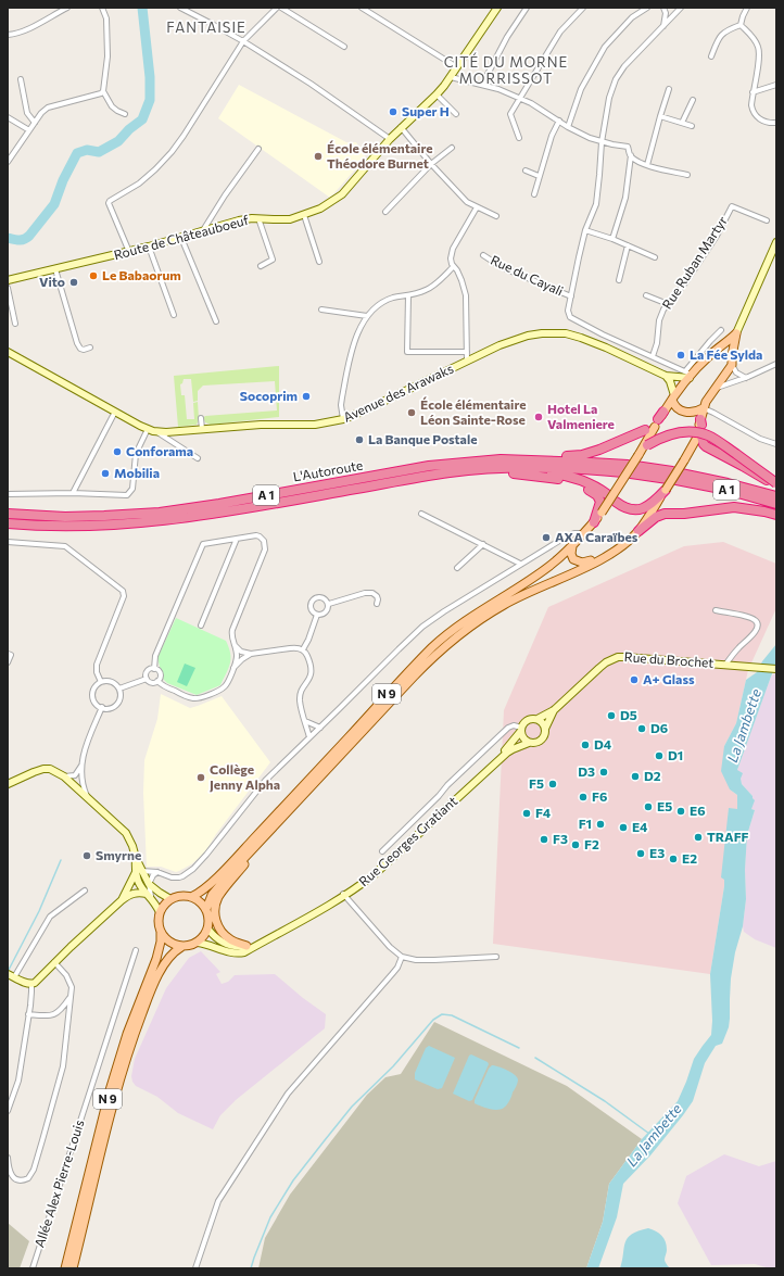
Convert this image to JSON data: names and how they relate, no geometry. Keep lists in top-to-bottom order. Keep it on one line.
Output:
{"streets":{"highway":["L'Autoroute","A 1"],"main road":["Route de Châteauboeuf","Avenue des Arawaks","Rue du Brochet","N 9","Rue Georges Gratiant"],"street":["Rue Ruban Martyr","Rue du Cayali","Allée Alex Pierre-Louis"]},"districts":["FANTAISIE","CITÉ DU MORNE MORRISSOT"],"water":["La Jambette"],"places":["Super H","École élémentaire Théodore Burnet","Le Babaorum","Vito","La Fée Sylda","Socoprim","École élémentaire Léon Sainte-Rose","Hotel La Valmeniere","La Banque Postale","Conforama","Mobilia","AXA Caraïbes","A+ Glass","D5","D6","D4","D1","D3","D2","Collège Jenny Alpha","F5","F6","E5","E6","F4","F1","E4","TRAFF","F3","F2","E3","Smyrne","E2"]}
